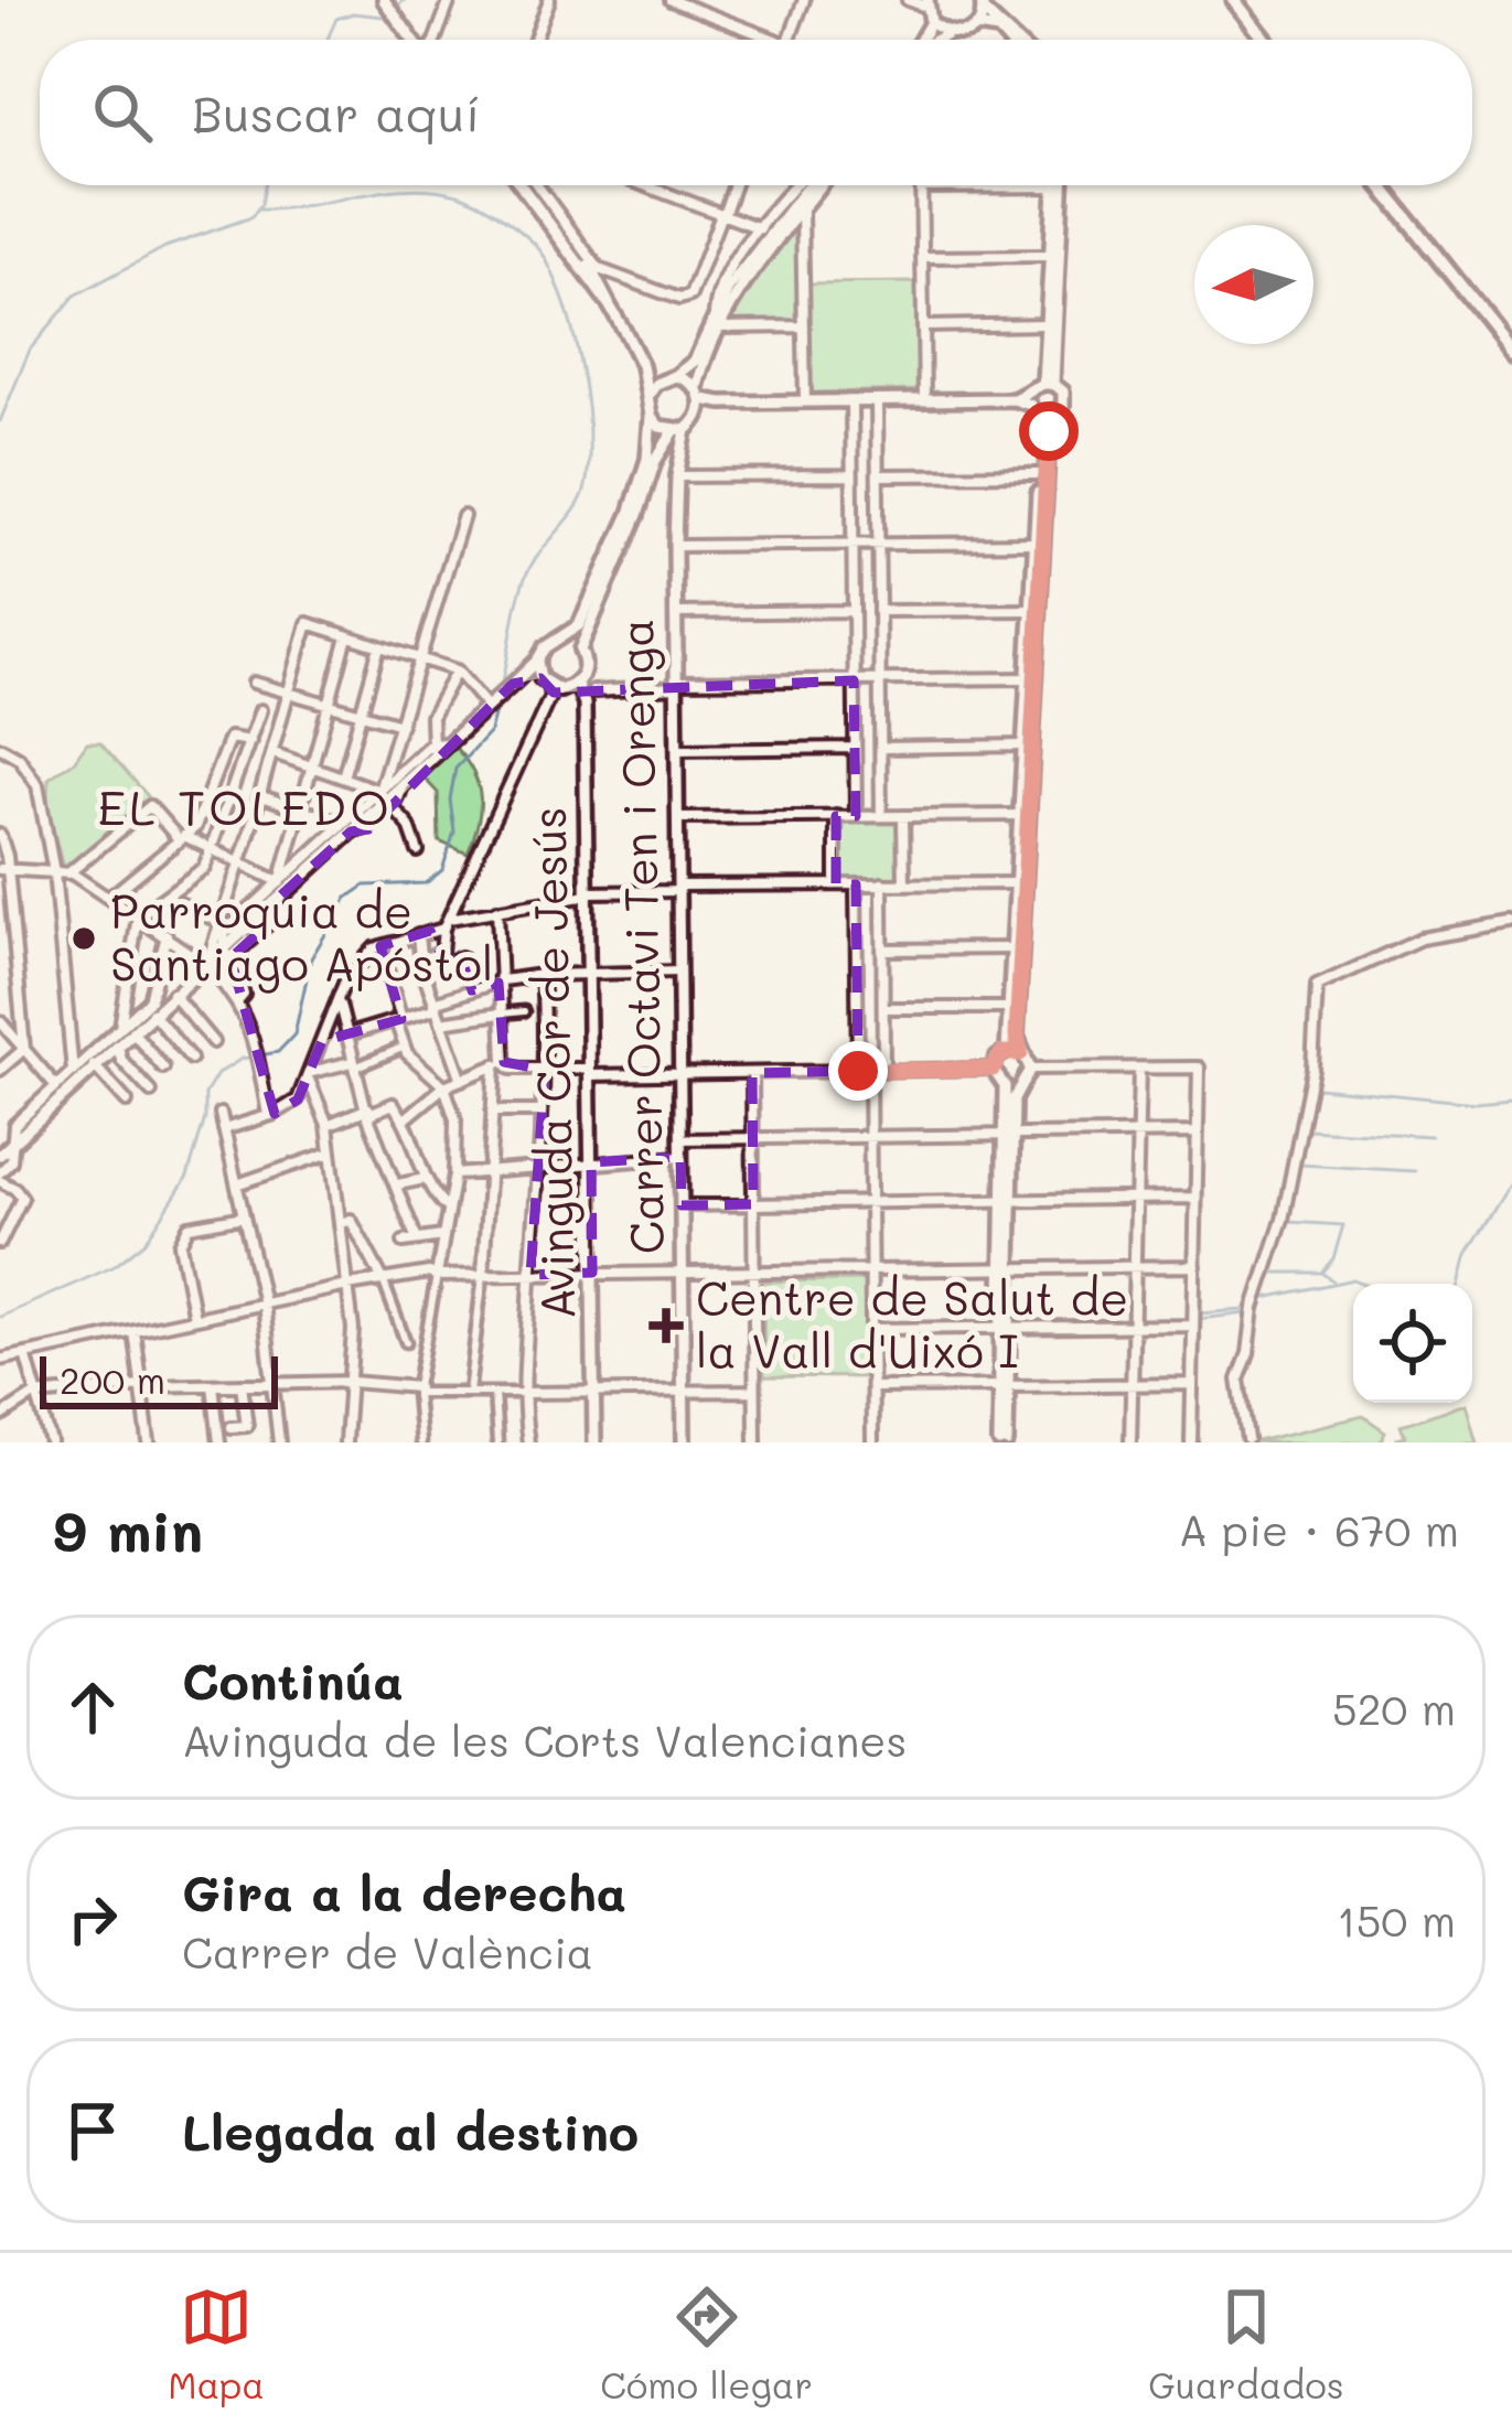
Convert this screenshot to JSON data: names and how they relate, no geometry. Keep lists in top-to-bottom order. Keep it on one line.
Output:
{"streets":{"street":["Carrer Octavi Ten i Orenga","Avinguda Cor de Jesús"]},"districts":["EL TOLEDO"],"places":{"other":["Parroquia de Santiago Apóstol"],"health":["Centre de Salut de la Vall d'Uixó I"]},"scale_bar":"200 m","north":"left","page":{"search":"Buscar aquí","scale":"200 m","heading":["9 min","A pie · 670 m"],"list":[["Continúa","Avinguda de les Corts Valencianes","520 m"],["Gira a la derecha","Carrer de València","150 m"],"Llegada al destino"],"nav":["Mapa","Cómo llegar","Guardados"]}}
